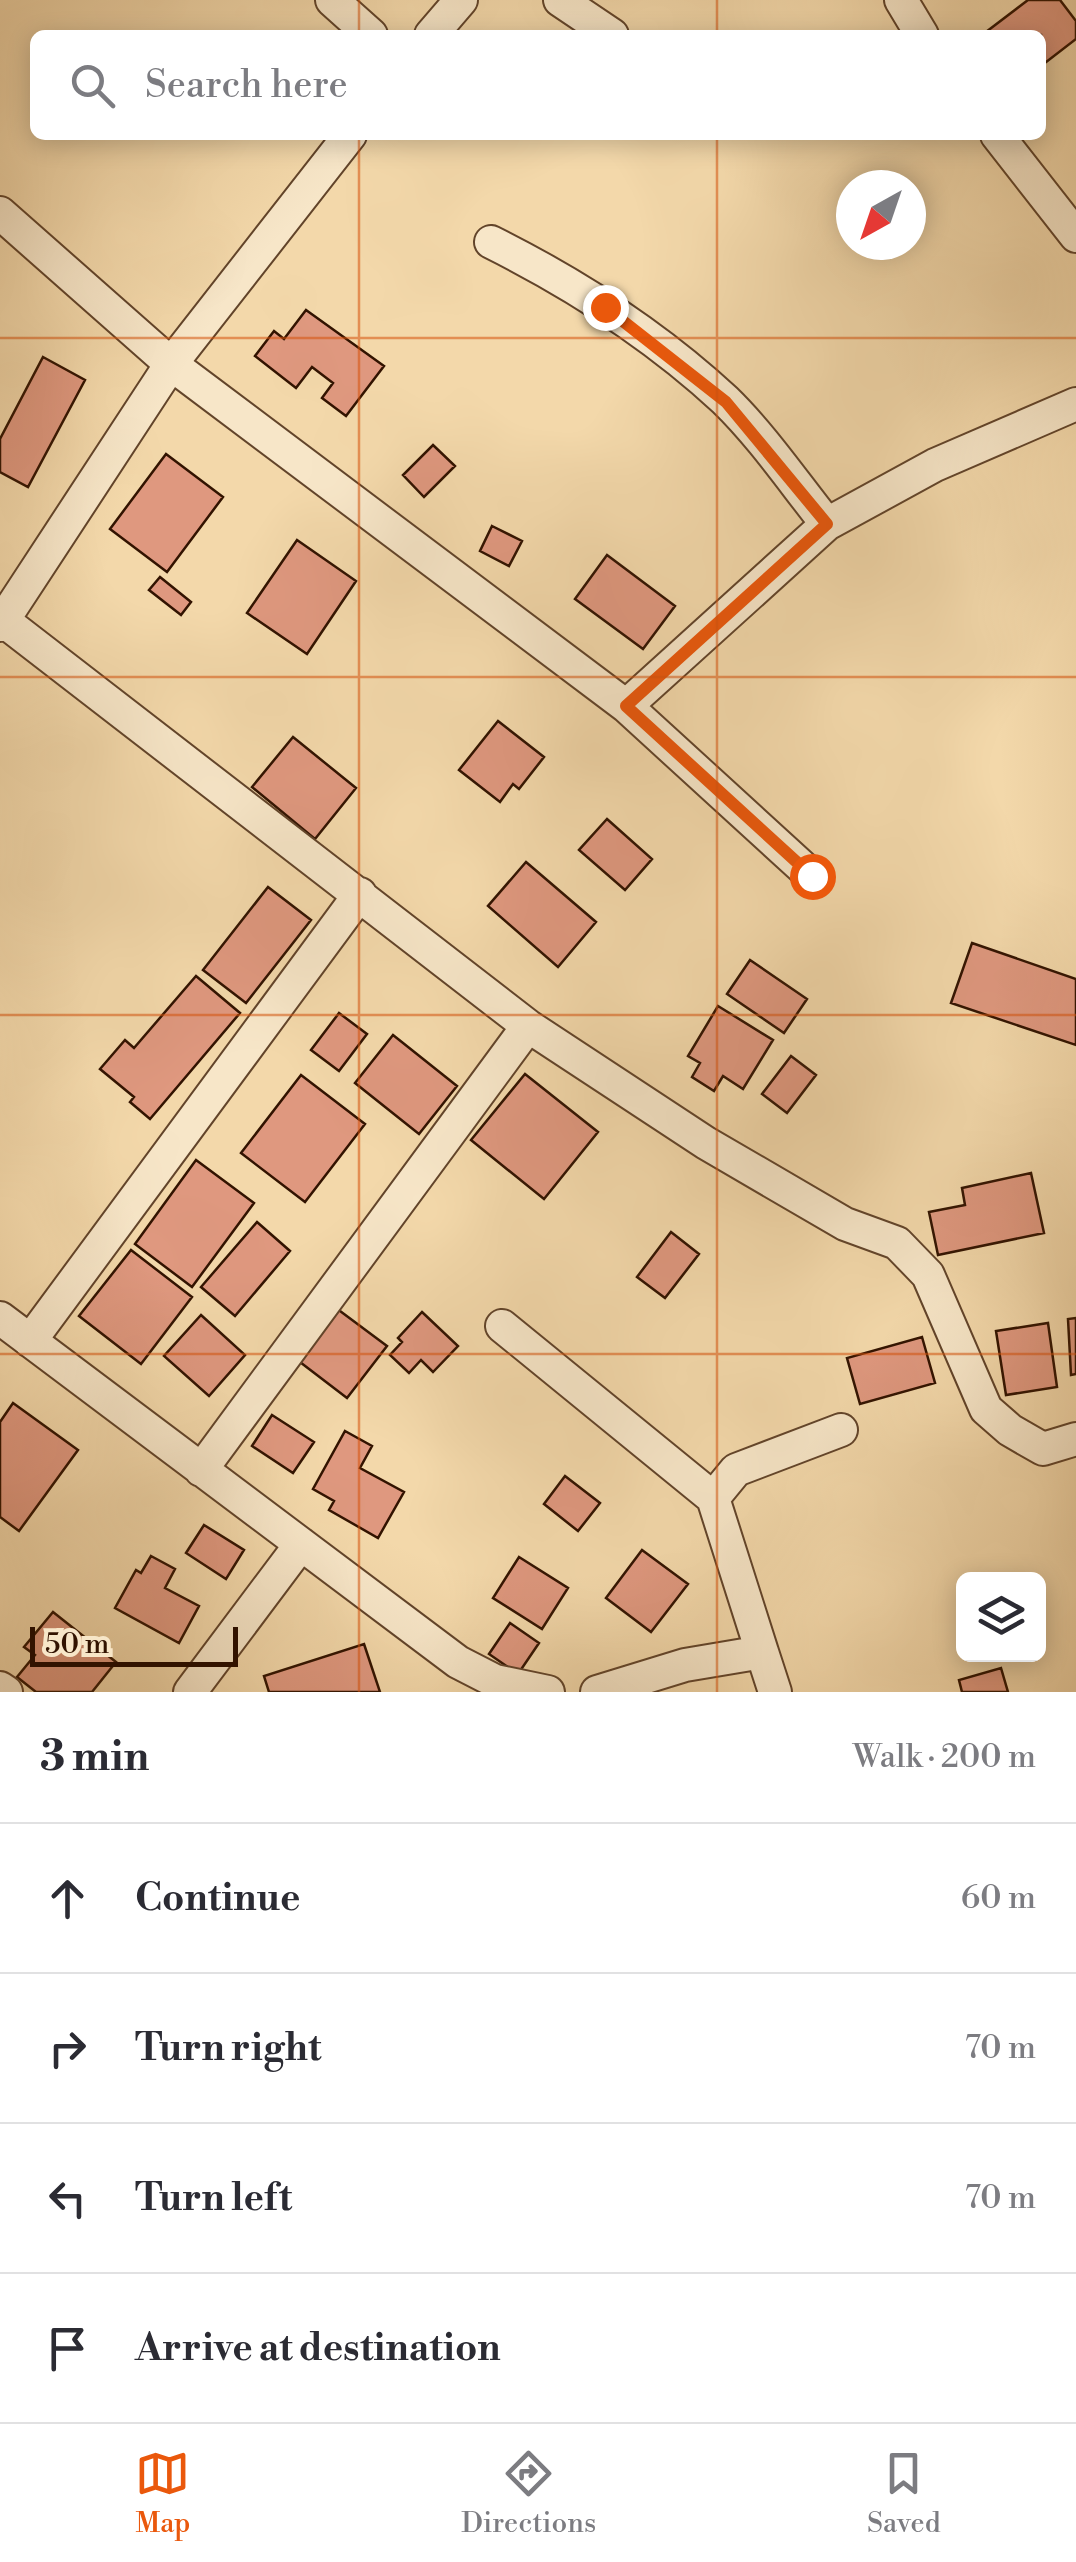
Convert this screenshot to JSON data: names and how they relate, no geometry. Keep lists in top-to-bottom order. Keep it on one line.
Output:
{"scale_bar":"50 m","north":"bottom left","page":{"search":"Search here","scale":"50 m","heading":["3 min","Walk · 200 m"],"list":[["Continue","60 m"],["Turn right","70 m"],["Turn left","70 m"],"Arrive at destination"],"nav":["Map","Directions","Saved"]}}
